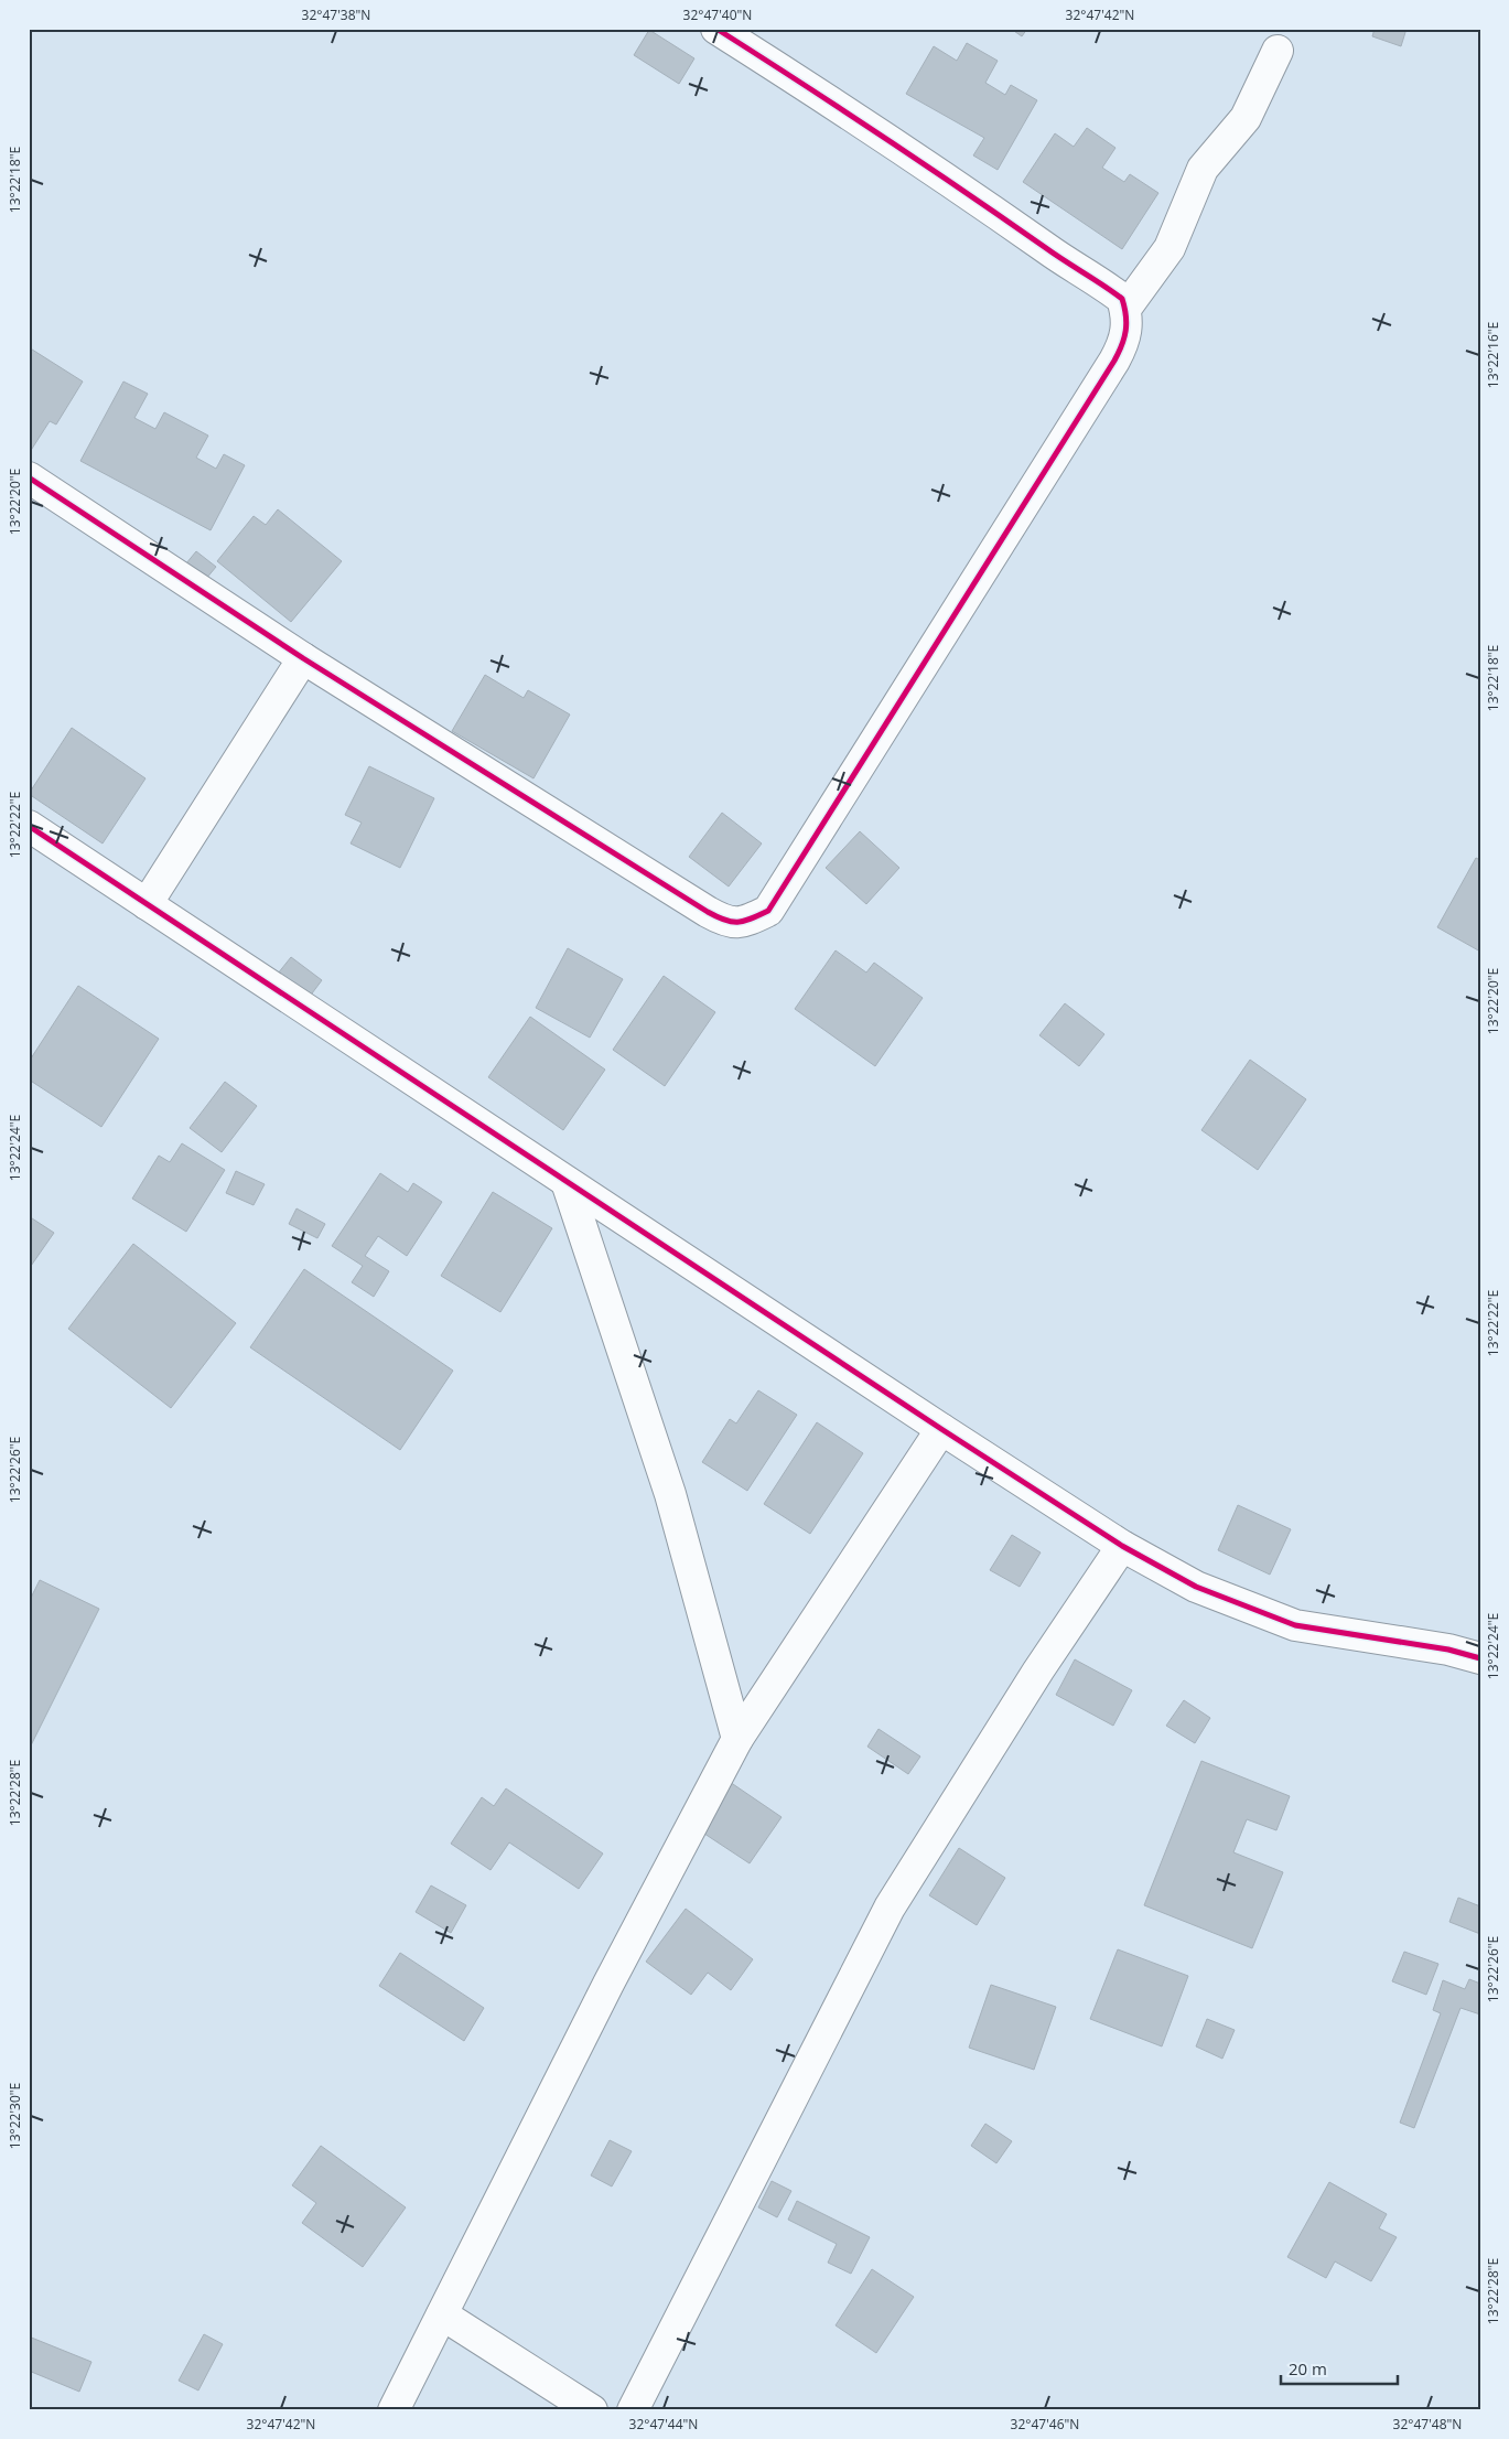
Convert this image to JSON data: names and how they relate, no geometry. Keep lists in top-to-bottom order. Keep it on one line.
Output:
{"scale_bar":"20 m","coordinates":["32°47'38\"N","32°47'40\"N","32°47'42\"N","13°22'18\"E","13°22'16\"E","13°22'20\"E","13°22'22\"E","13°22'24\"E","13°22'26\"E","13°22'28\"E","13°22'30\"E","32°47'44\"N","32°47'46\"N","32°47'48\"N"]}
